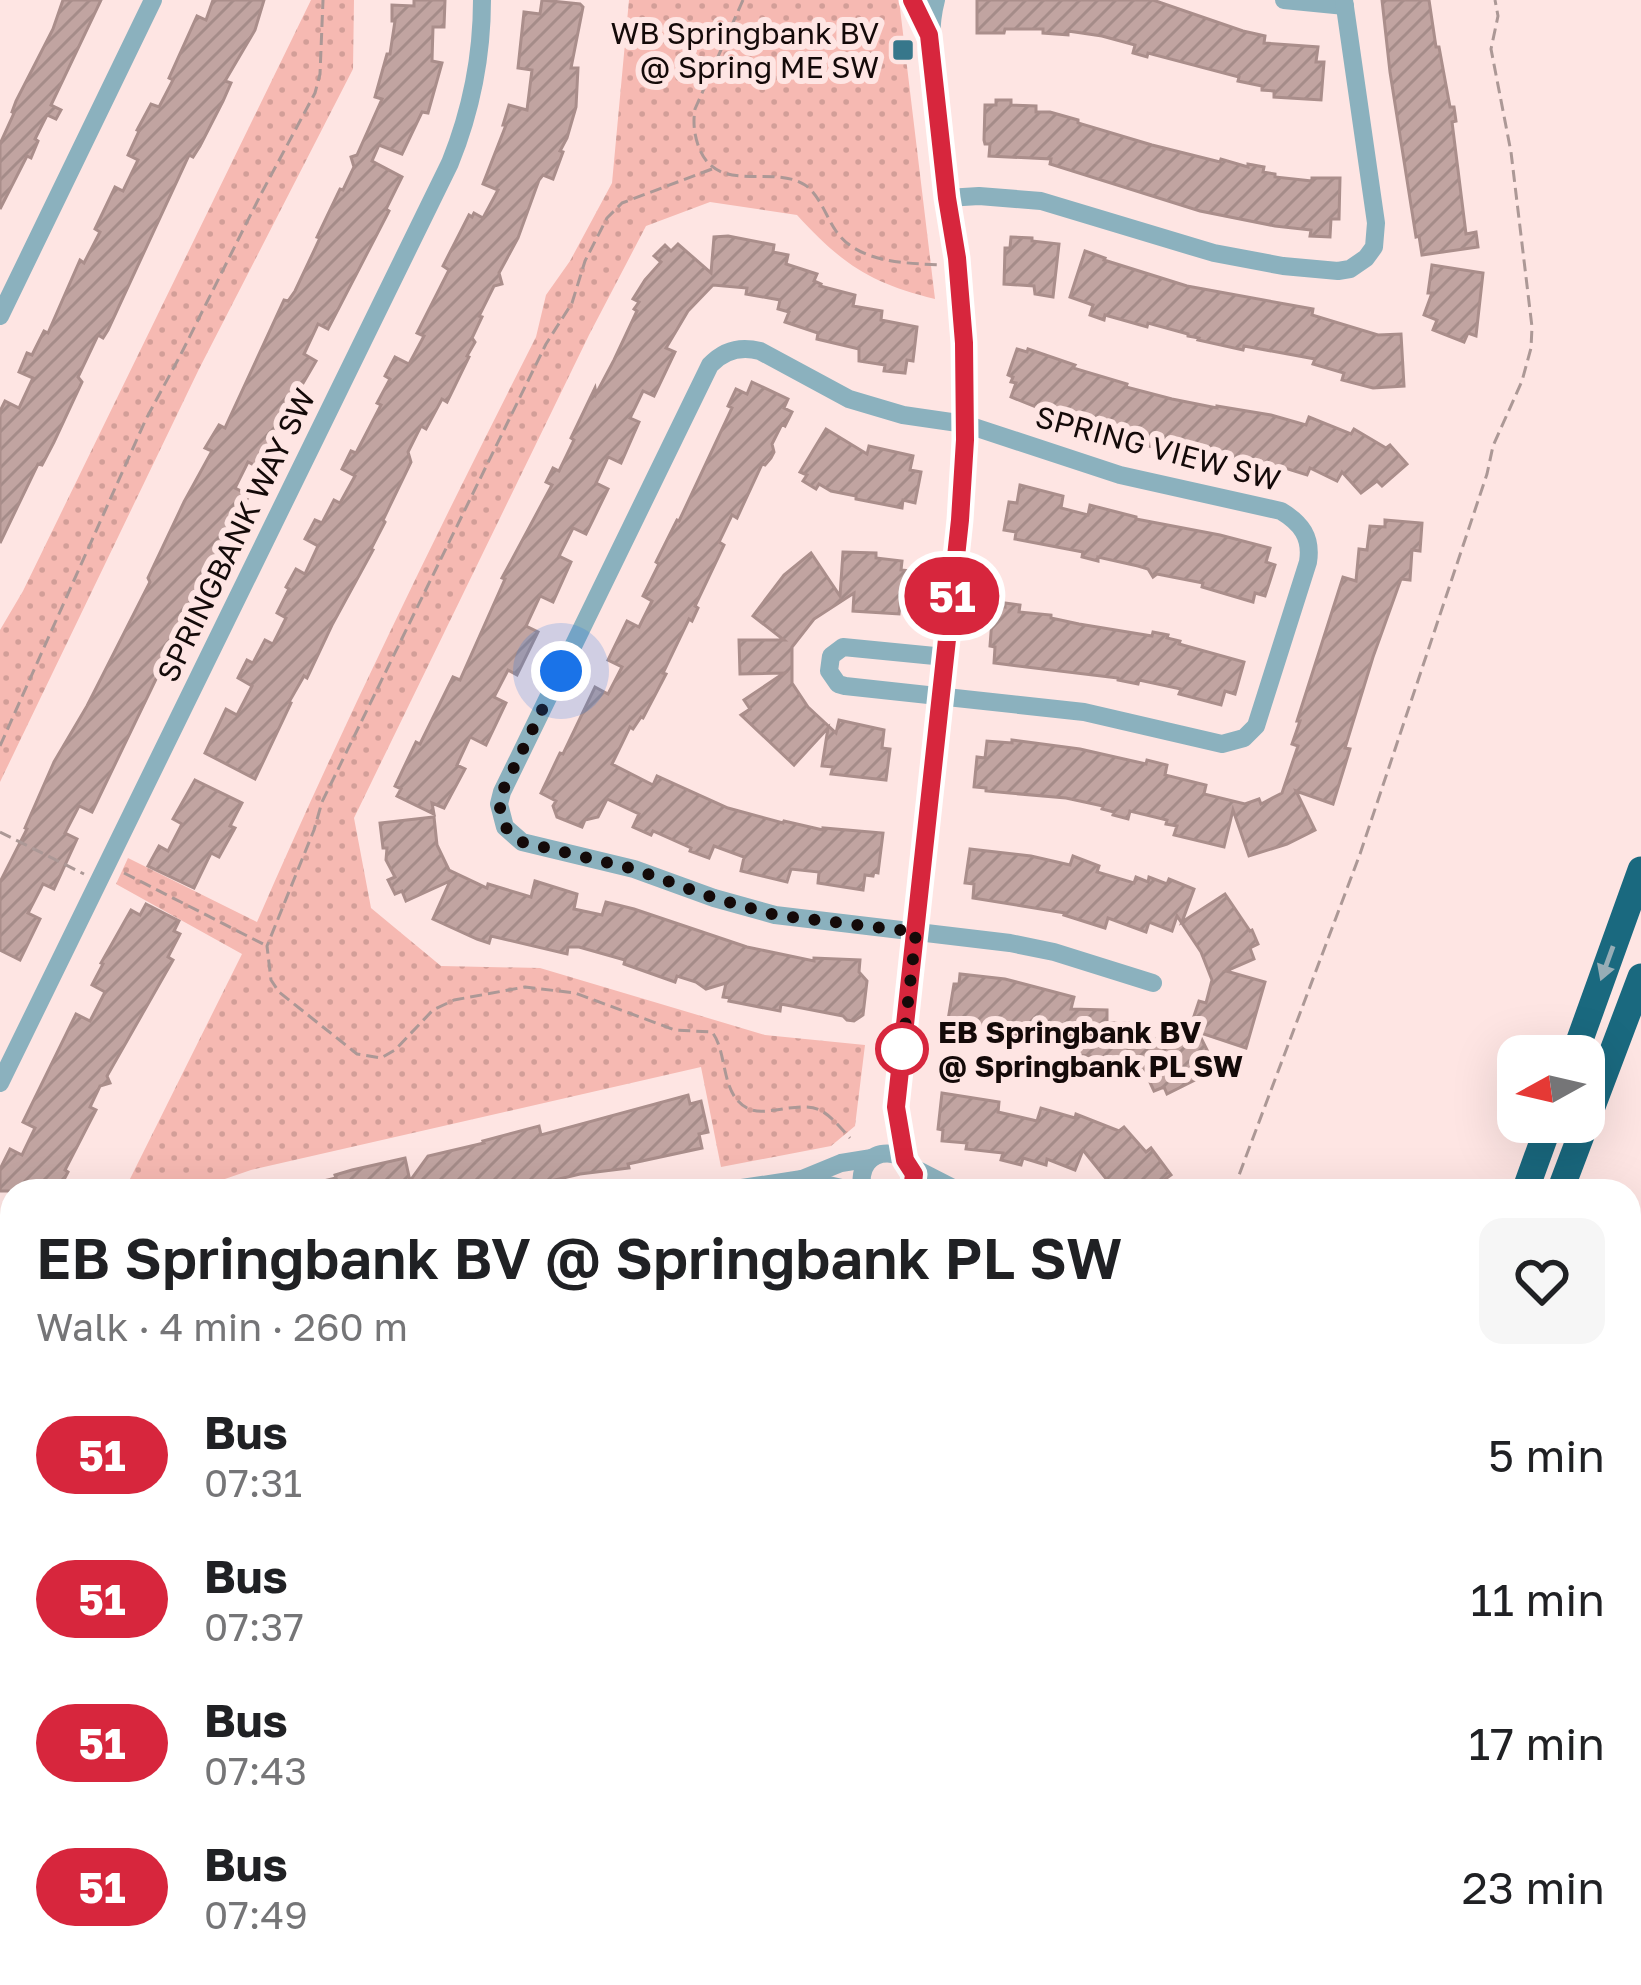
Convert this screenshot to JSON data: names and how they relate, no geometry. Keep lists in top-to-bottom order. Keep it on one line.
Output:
{"streets":{"street":["SPRING VIEW SW","SPRINGBANK WAY SW"]},"places":{"transit":["WB Springbank BV @ Spring ME SW"],"other":["EB Springbank BV @ Springbank PL SW"]},"lines":["bus line 51"],"north":"left","page":{"on_map":"51","heading":["EB Springbank BV @ Springbank PL SW","Walk · 4 min · 260 m"],"list":[{"mark":"51","name":"Bus","note":"07:31","value":"5 min"},{"mark":"51","name":"Bus","note":"07:37","value":"11 min"},{"mark":"51","name":"Bus","note":"07:43","value":"17 min"},{"mark":"51","name":"Bus","note":"07:49","value":"23 min"}]}}
